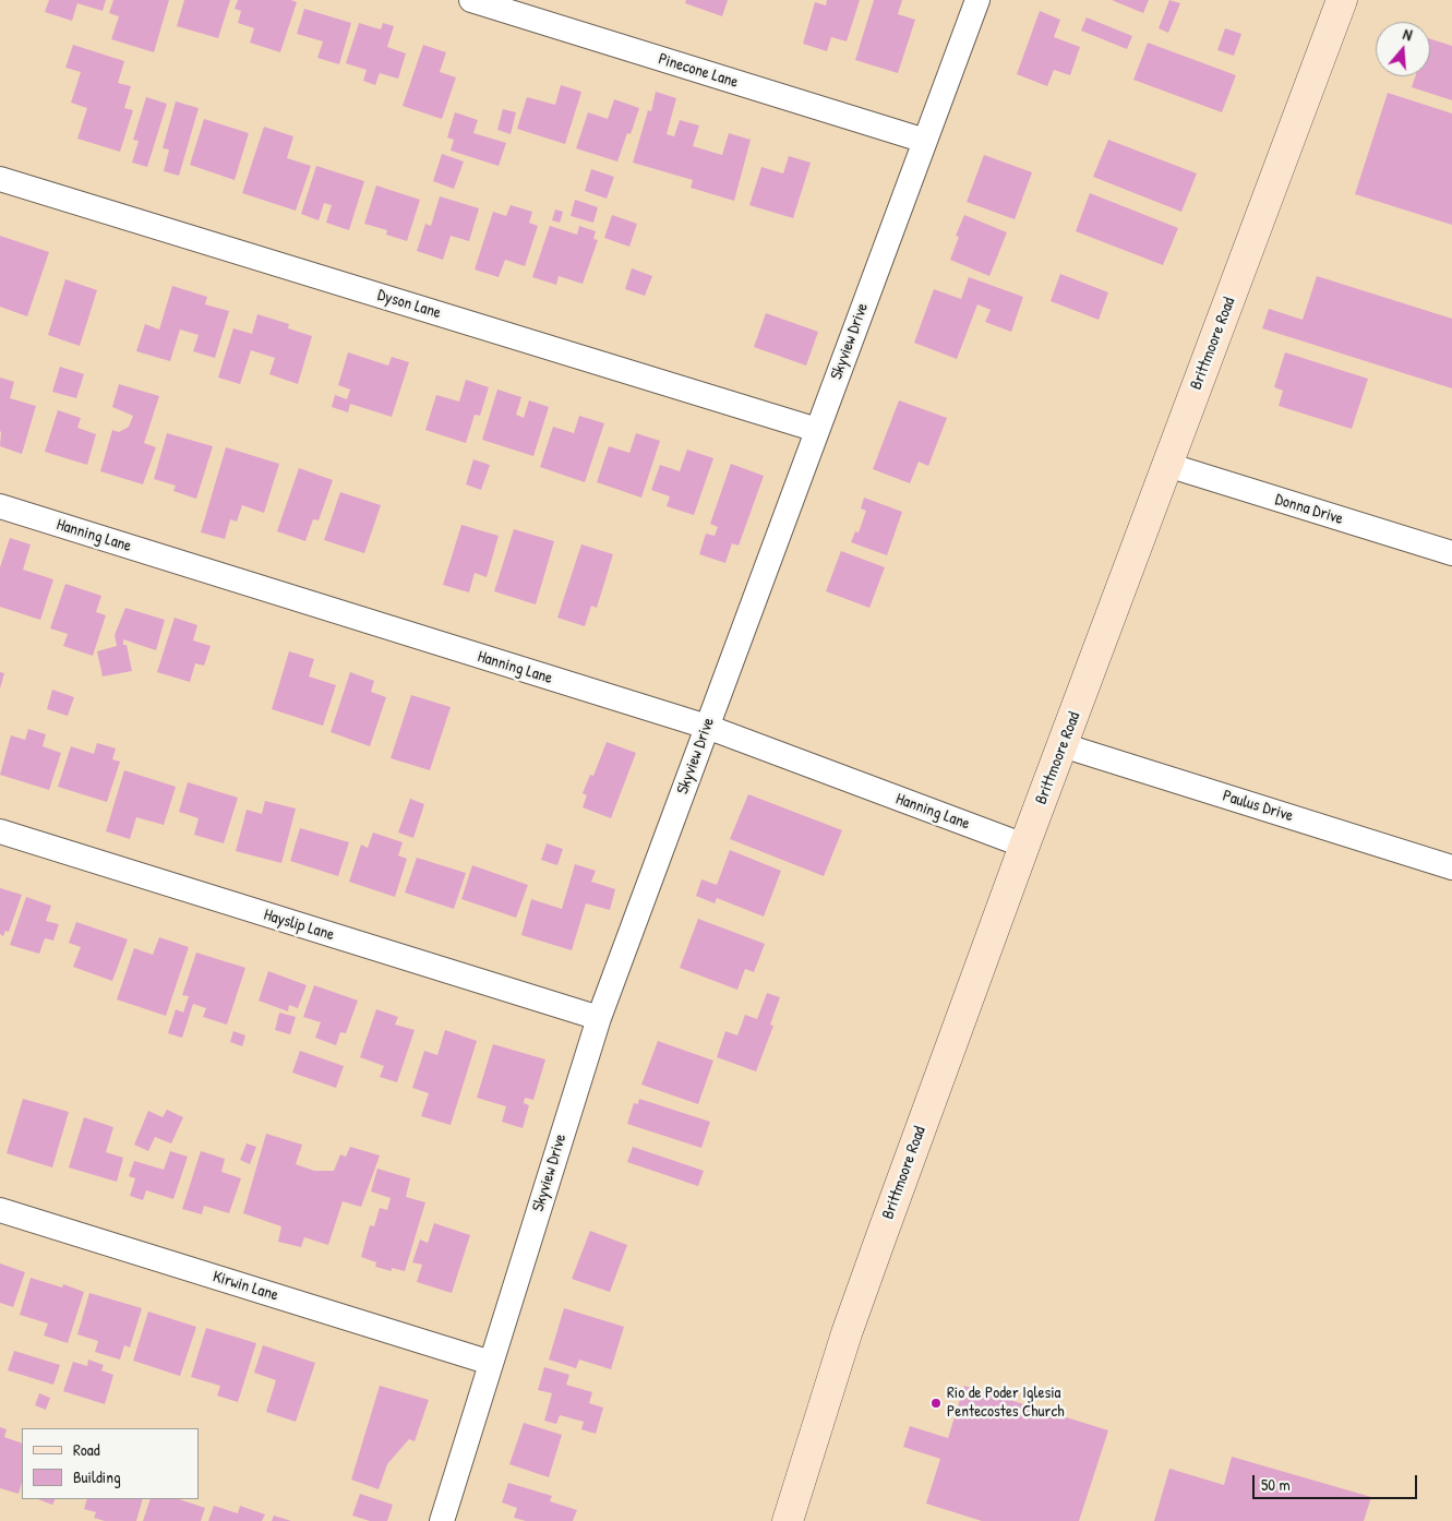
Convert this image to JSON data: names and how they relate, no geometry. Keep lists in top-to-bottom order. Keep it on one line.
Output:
{"streets":{"main road":["Brittmoore Road"],"street":["Pinecone Lane","Dyson Lane","Skyview Drive","Donna Drive","Hanning Lane","Paulus Drive","Hayslip Lane","Kirwin Lane"]},"crossings":[["Pinecone Lane","Skyview Drive"],["Dyson Lane","Skyview Drive"],["Skyview Drive","Hanning Lane"],["Skyview Drive","Hayslip Lane"],["Skyview Drive","Kirwin Lane"],["Brittmoore Road","Donna Drive"],["Brittmoore Road","Hanning Lane"],["Brittmoore Road","Paulus Drive"]],"places":["Rio de Poder Iglesia Pentecostes Church"],"legend":["Road","Building"],"scale_bar":"50 m","north":"top"}
